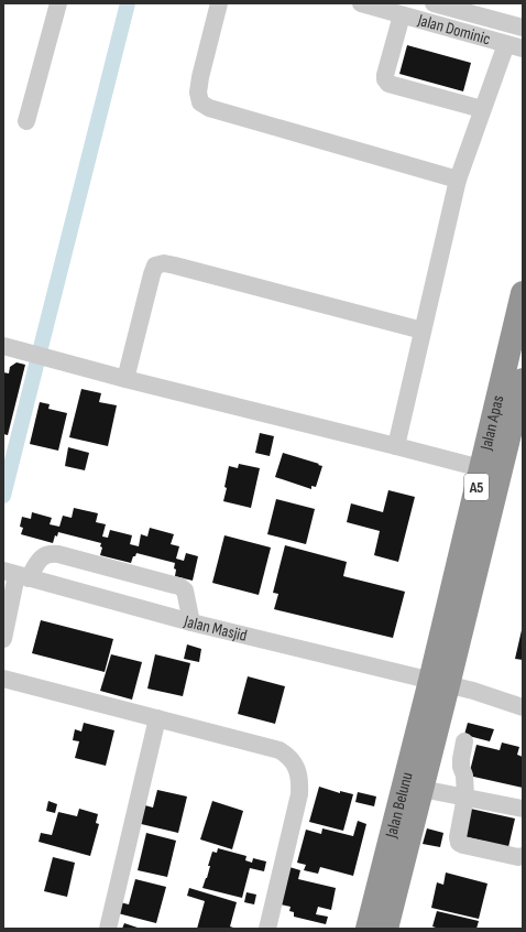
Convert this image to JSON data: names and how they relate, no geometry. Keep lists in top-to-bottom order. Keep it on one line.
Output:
{"streets":{"highway":["Jalan Apas","A5","Jalan Belunu"],"street":["Jalan Dominic","Jalan Masjid"]},"crossings":[["Jalan Apas","Jalan Masjid"],["Jalan Apas","Jalan Belunu"],["Jalan Masjid","Jalan Belunu"]]}
